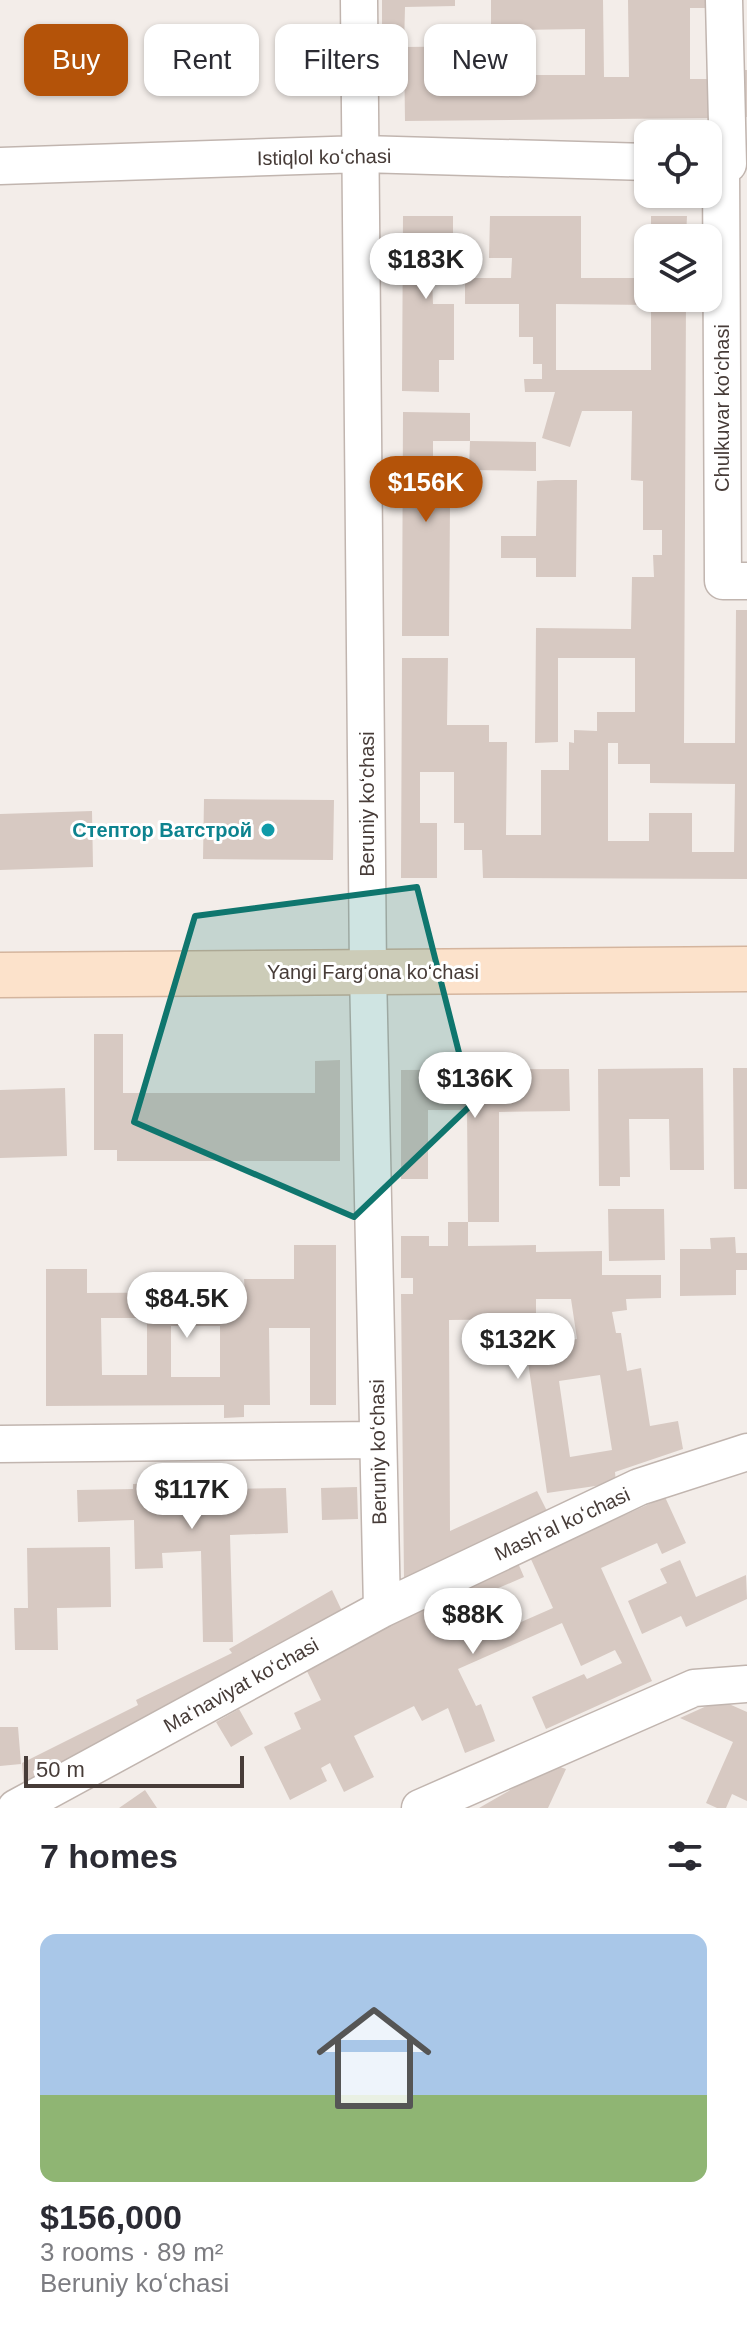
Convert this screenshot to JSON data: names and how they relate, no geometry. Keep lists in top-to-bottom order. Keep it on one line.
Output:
{"streets":{"main road":["Yangi Fargʻona koʻchasi"],"street":["Istiqlol koʻchasi","Chulkuvar koʻchasi","Beruniy koʻchasi","Mashʻal koʻchasi","Maʻnaviyat koʻchasi"]},"crossings":[["Istiqlol koʻchasi","Beruniy koʻchasi"],["Beruniy koʻchasi","Yangi Fargʻona koʻchasi"],["Beruniy koʻchasi","Mashʻal koʻchasi"],["Beruniy koʻchasi","Maʻnaviyat koʻchasi"],["Mashʻal koʻchasi","Maʻnaviyat koʻchasi"]],"places":["Стептор Ватстрой"],"scale_bar":"50 m","page":{"chip":["Buy","Rent","Filters","New"],"price":["$183K","$156K","$136K","$84.5K","$132K","$117K","$88K"],"scale":"50 m","heading":"7 homes","list":[{"name":"$156,000","note":"3 rooms · 89 m² · Beruniy koʻchasi"}]}}
